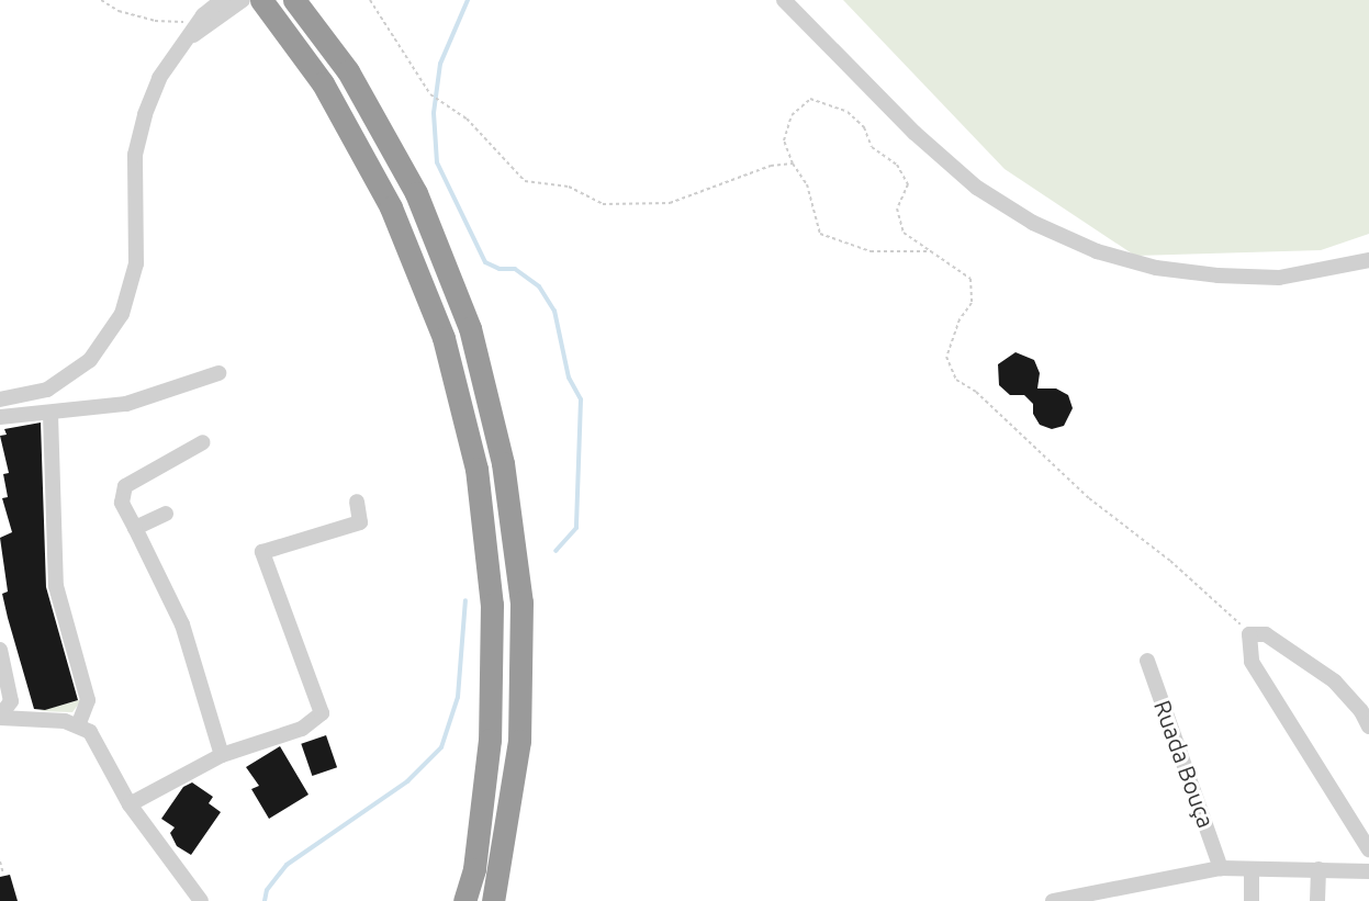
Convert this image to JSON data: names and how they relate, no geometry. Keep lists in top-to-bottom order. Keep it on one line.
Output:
{"streets":{"street":["Ruada Bouça"]}}
